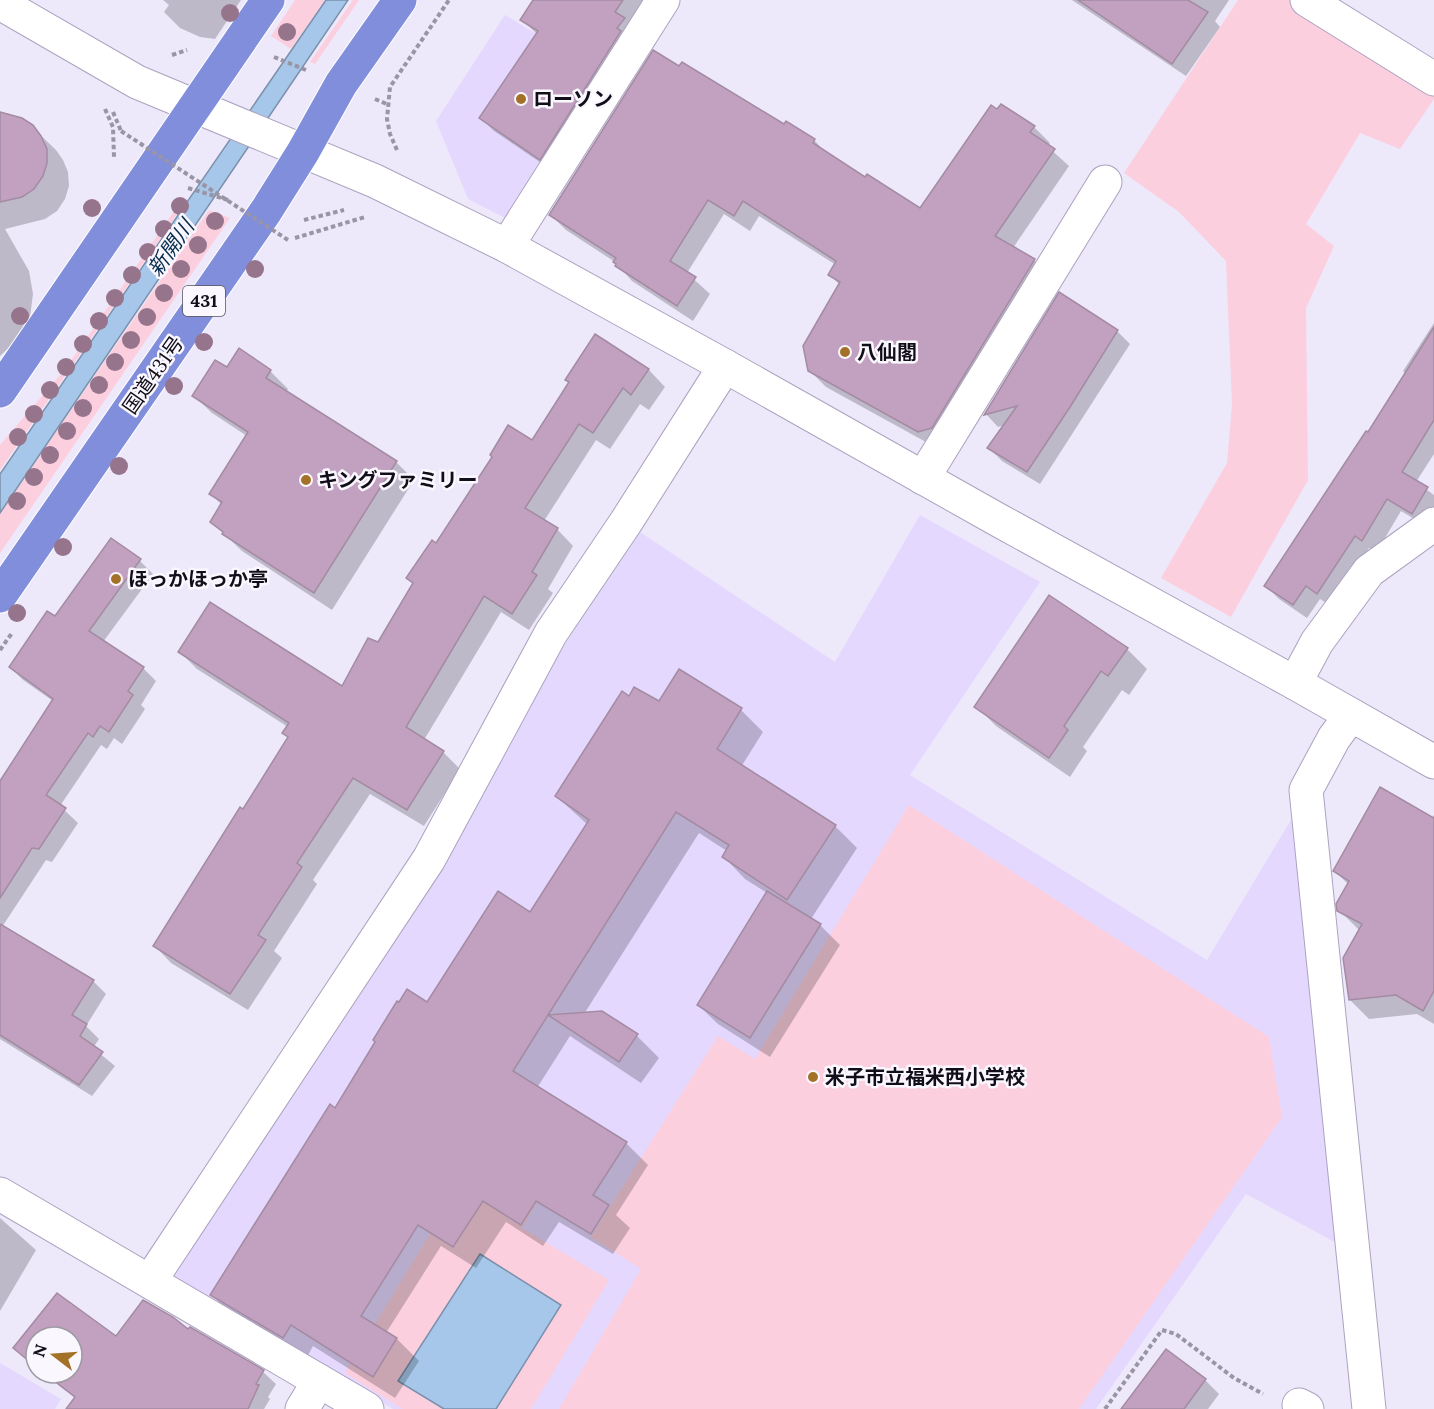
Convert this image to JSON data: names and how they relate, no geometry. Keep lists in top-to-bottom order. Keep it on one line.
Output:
{"streets":{"highway":["431","国道431号"]},"water":["新開川"],"places":["ローソン","八仙閣","キングファミリー","ほっかほっか亭","米子市立福米西小学校"],"north":"left"}
